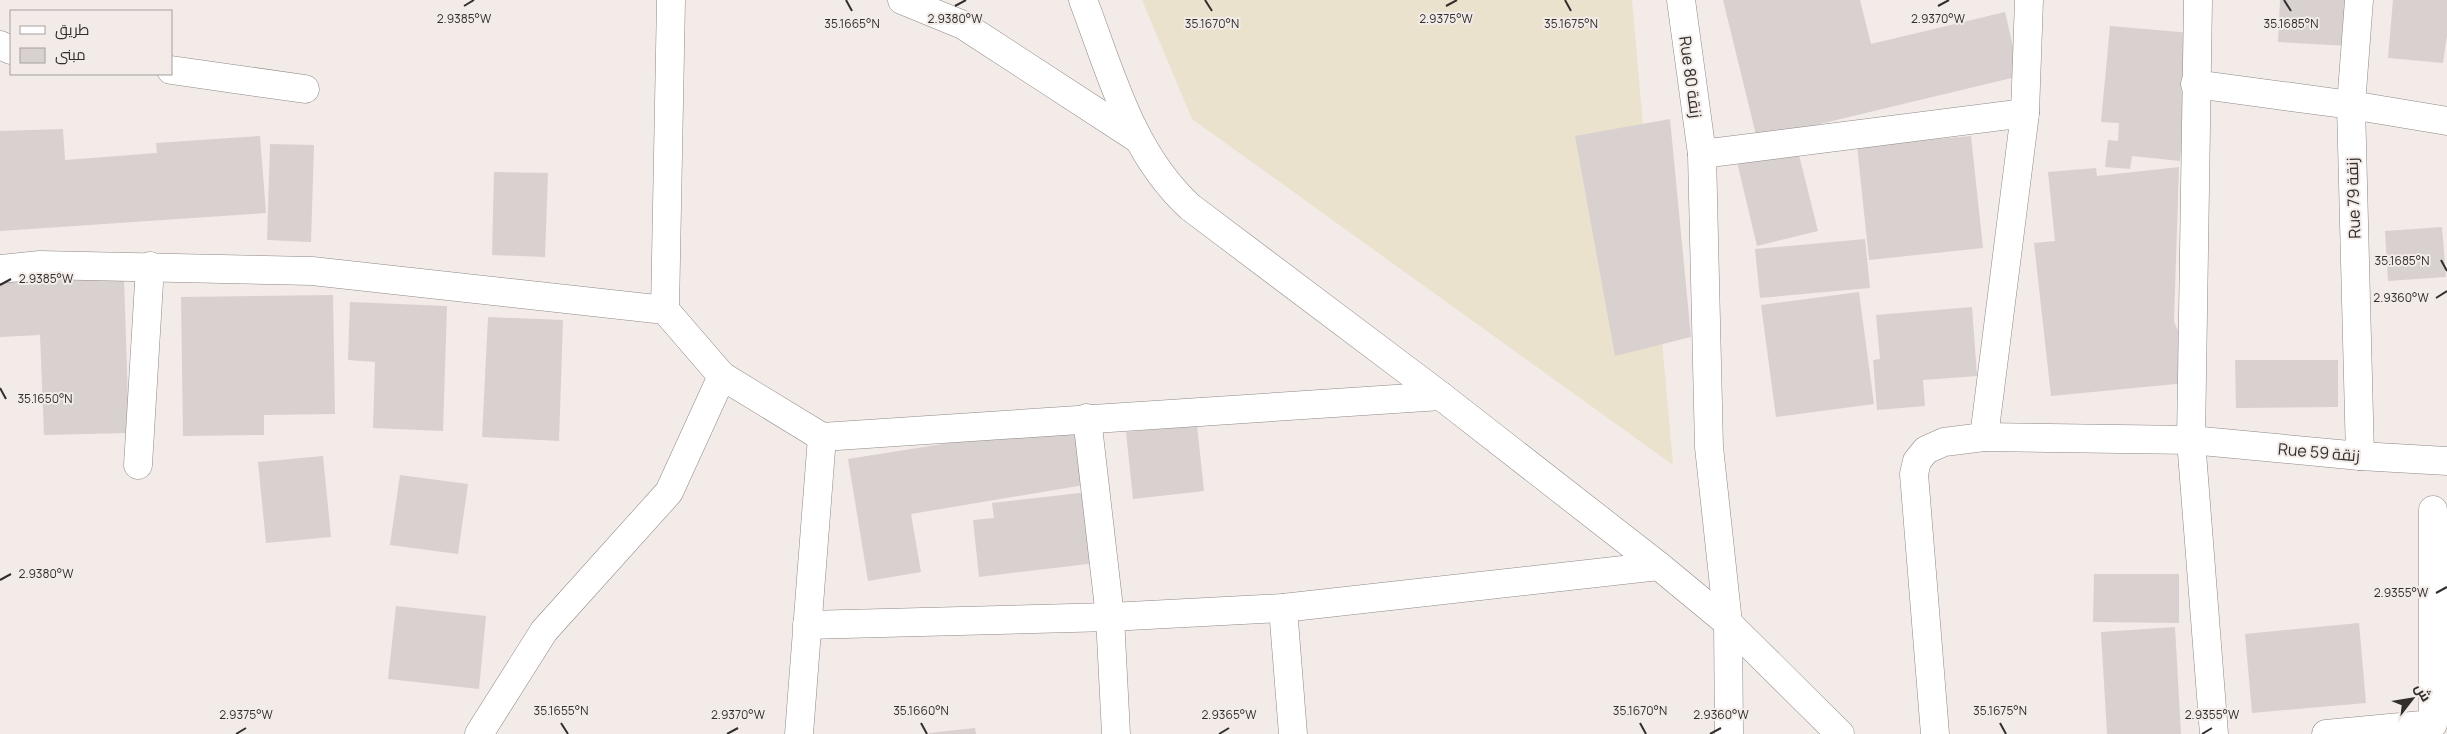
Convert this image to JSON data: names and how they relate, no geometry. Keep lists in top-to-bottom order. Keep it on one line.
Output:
{"streets":{"street":["Rue 80 زنقة","Rue 79 زنقة","Rue 59 زنقة"]},"crossings":[["Rue 79 زنقة","Rue 59 زنقة"]],"legend":["طريق","مبنى"],"north":"top right","coordinates":["2.9385°W","2.9380°W","2.9375°W","2.9370°W","35.1665°N","35.1670°N","35.1675°N","35.1685°N","2.9360°W","35.1650°N","2.9355°W","35.1655°N","35.1660°N","2.9365°W"]}
